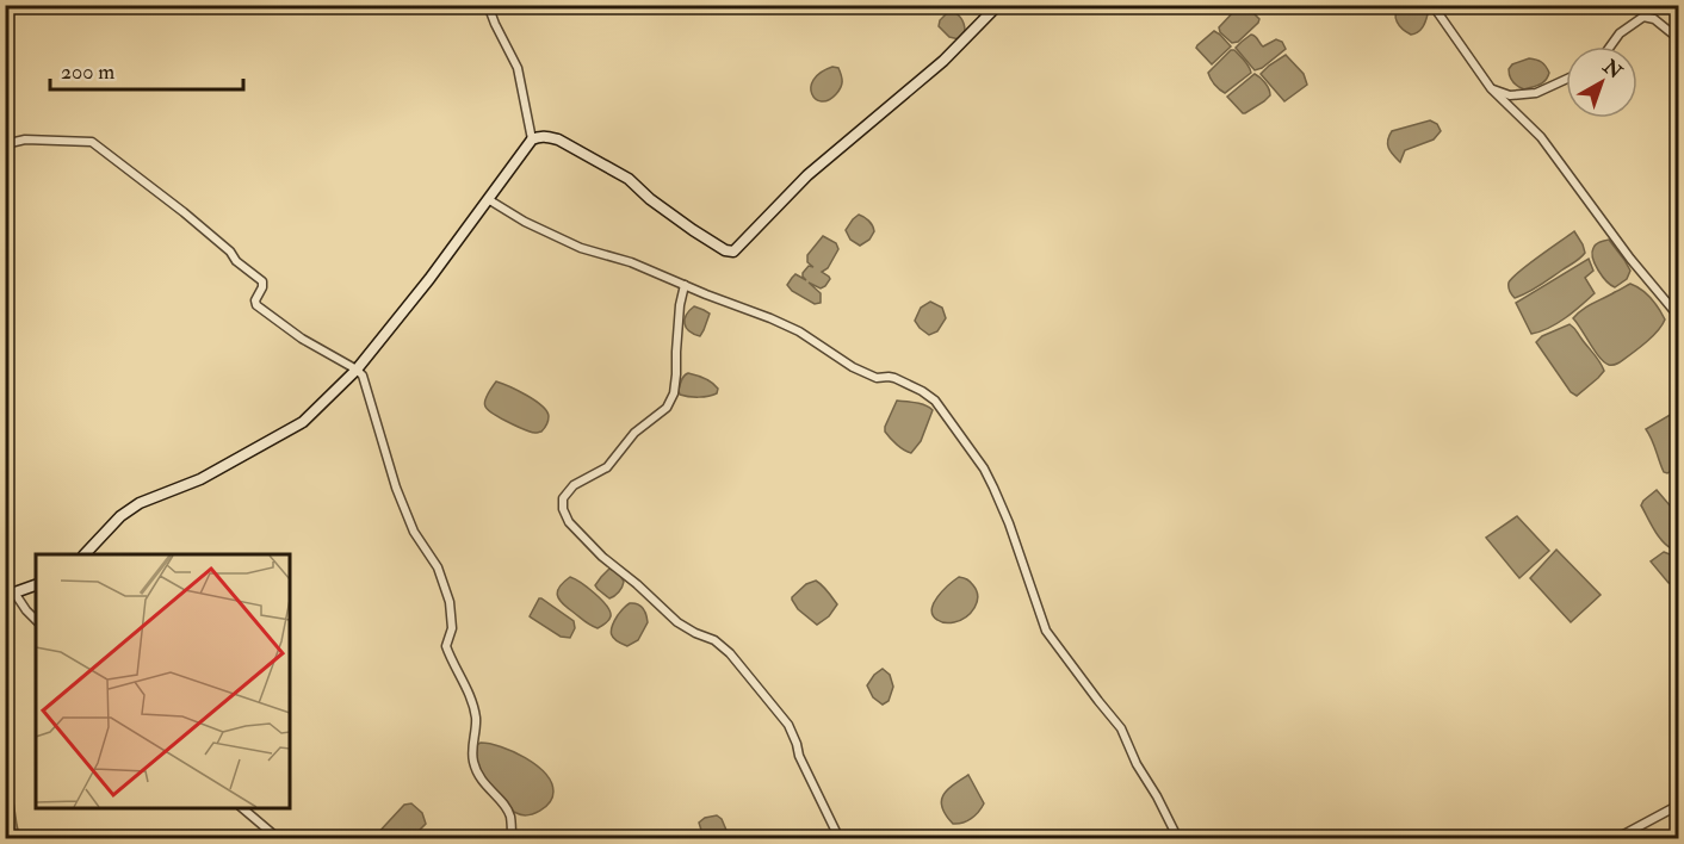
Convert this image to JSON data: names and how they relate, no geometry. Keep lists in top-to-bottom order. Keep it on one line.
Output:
{"scale_bar":"200 m","north":"top right"}
